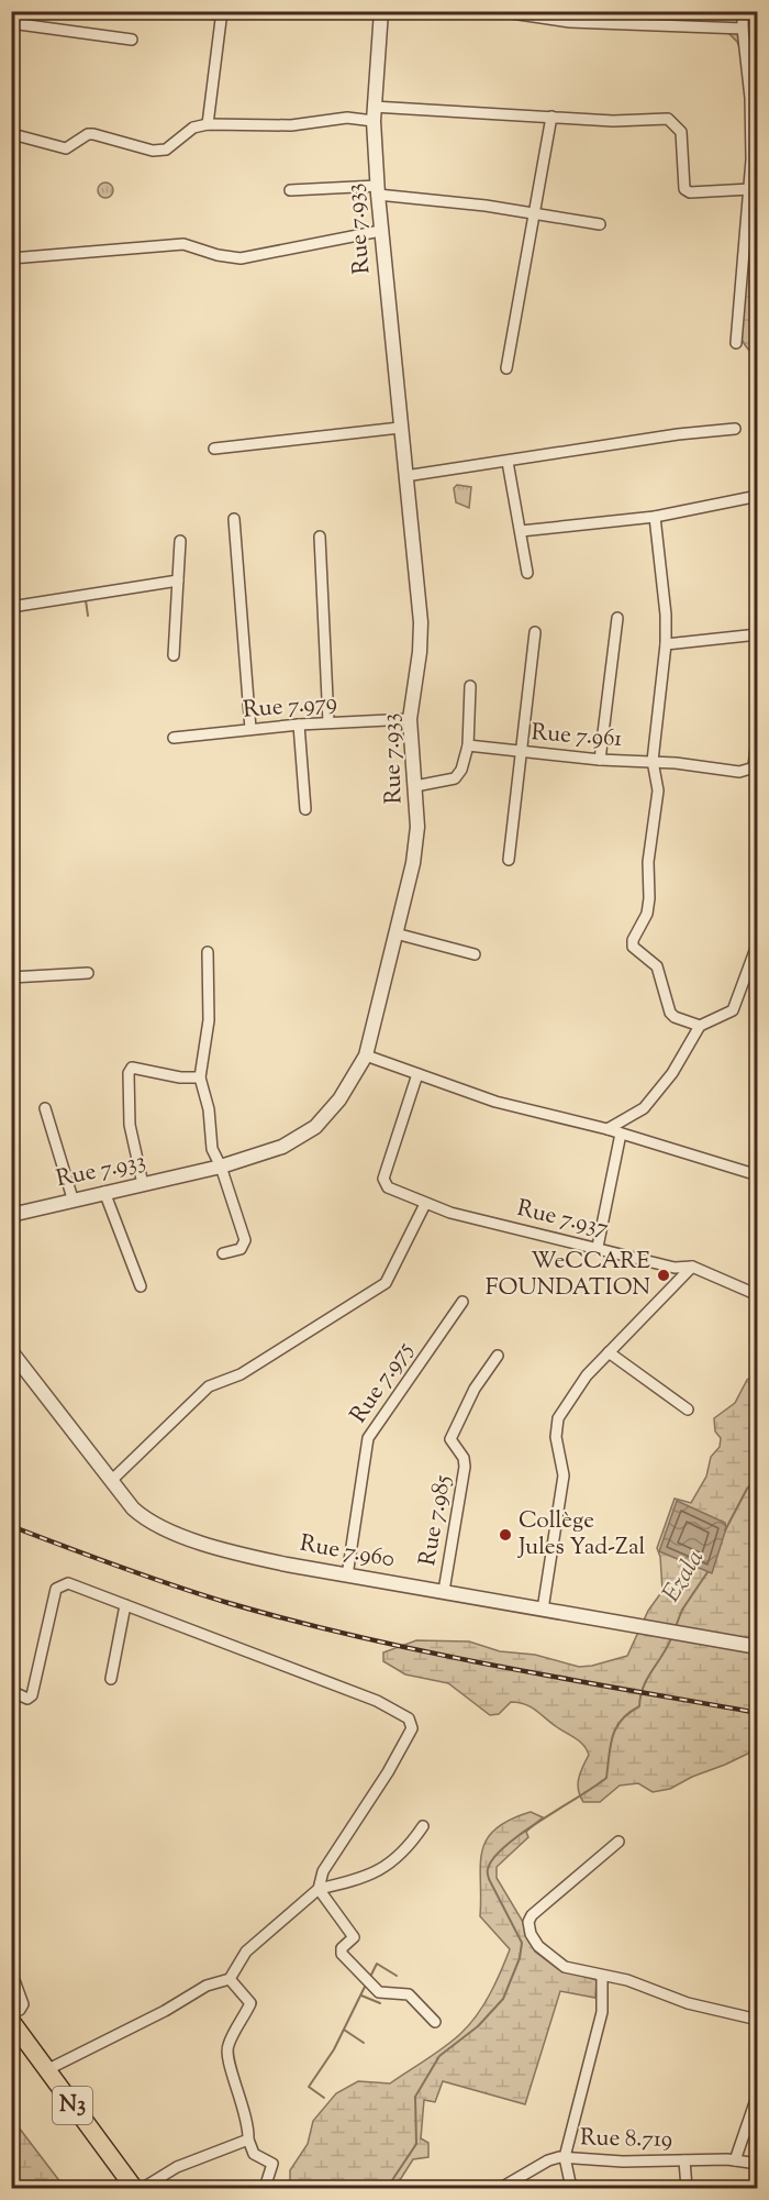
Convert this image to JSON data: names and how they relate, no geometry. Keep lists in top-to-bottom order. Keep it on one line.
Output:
{"streets":{"highway":["N3"],"street":["Rue 7.933","Rue 7.979","Rue 7.961","Rue 7.937","Rue 7.975","Rue 7.985","Rue 7.960","Rue 8.719"]},"crossings":[["Rue 7.933","Rue 7.979"],["Rue 7.975","Rue 7.960"],["Rue 7.985","Rue 7.960"]],"water":["Ezala"],"places":["WeCCARE FOUNDATION","Collège Jules Yad-Zal"]}
